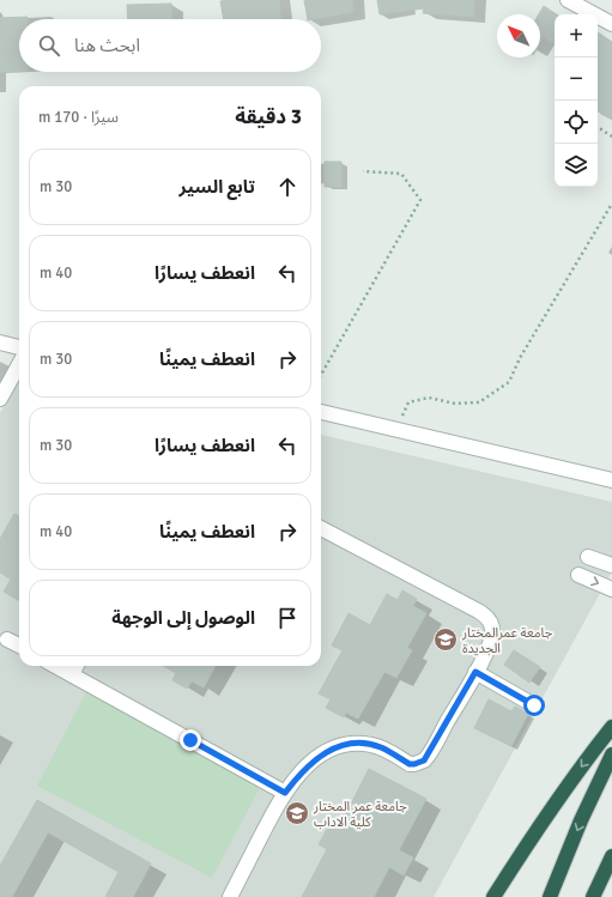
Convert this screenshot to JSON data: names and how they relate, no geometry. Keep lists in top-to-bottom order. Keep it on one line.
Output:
{"places":{"school or university":["جامعة عمرالمختار الجديدة","جامعة عمر المختار كلية الاداب"]},"north":"top left","page":{"map_buttons":["+","−"],"search":"ابحث هنا","heading":["3 دقيقة","سيرًا · 170 m"],"list":[["تابع السير","30 m"],["انعطف يسارًا","40 m"],["انعطف يمينًا","30 m"],["انعطف يسارًا","30 m"],["انعطف يمينًا","40 m"],"الوصول إلى الوجهة"]}}
